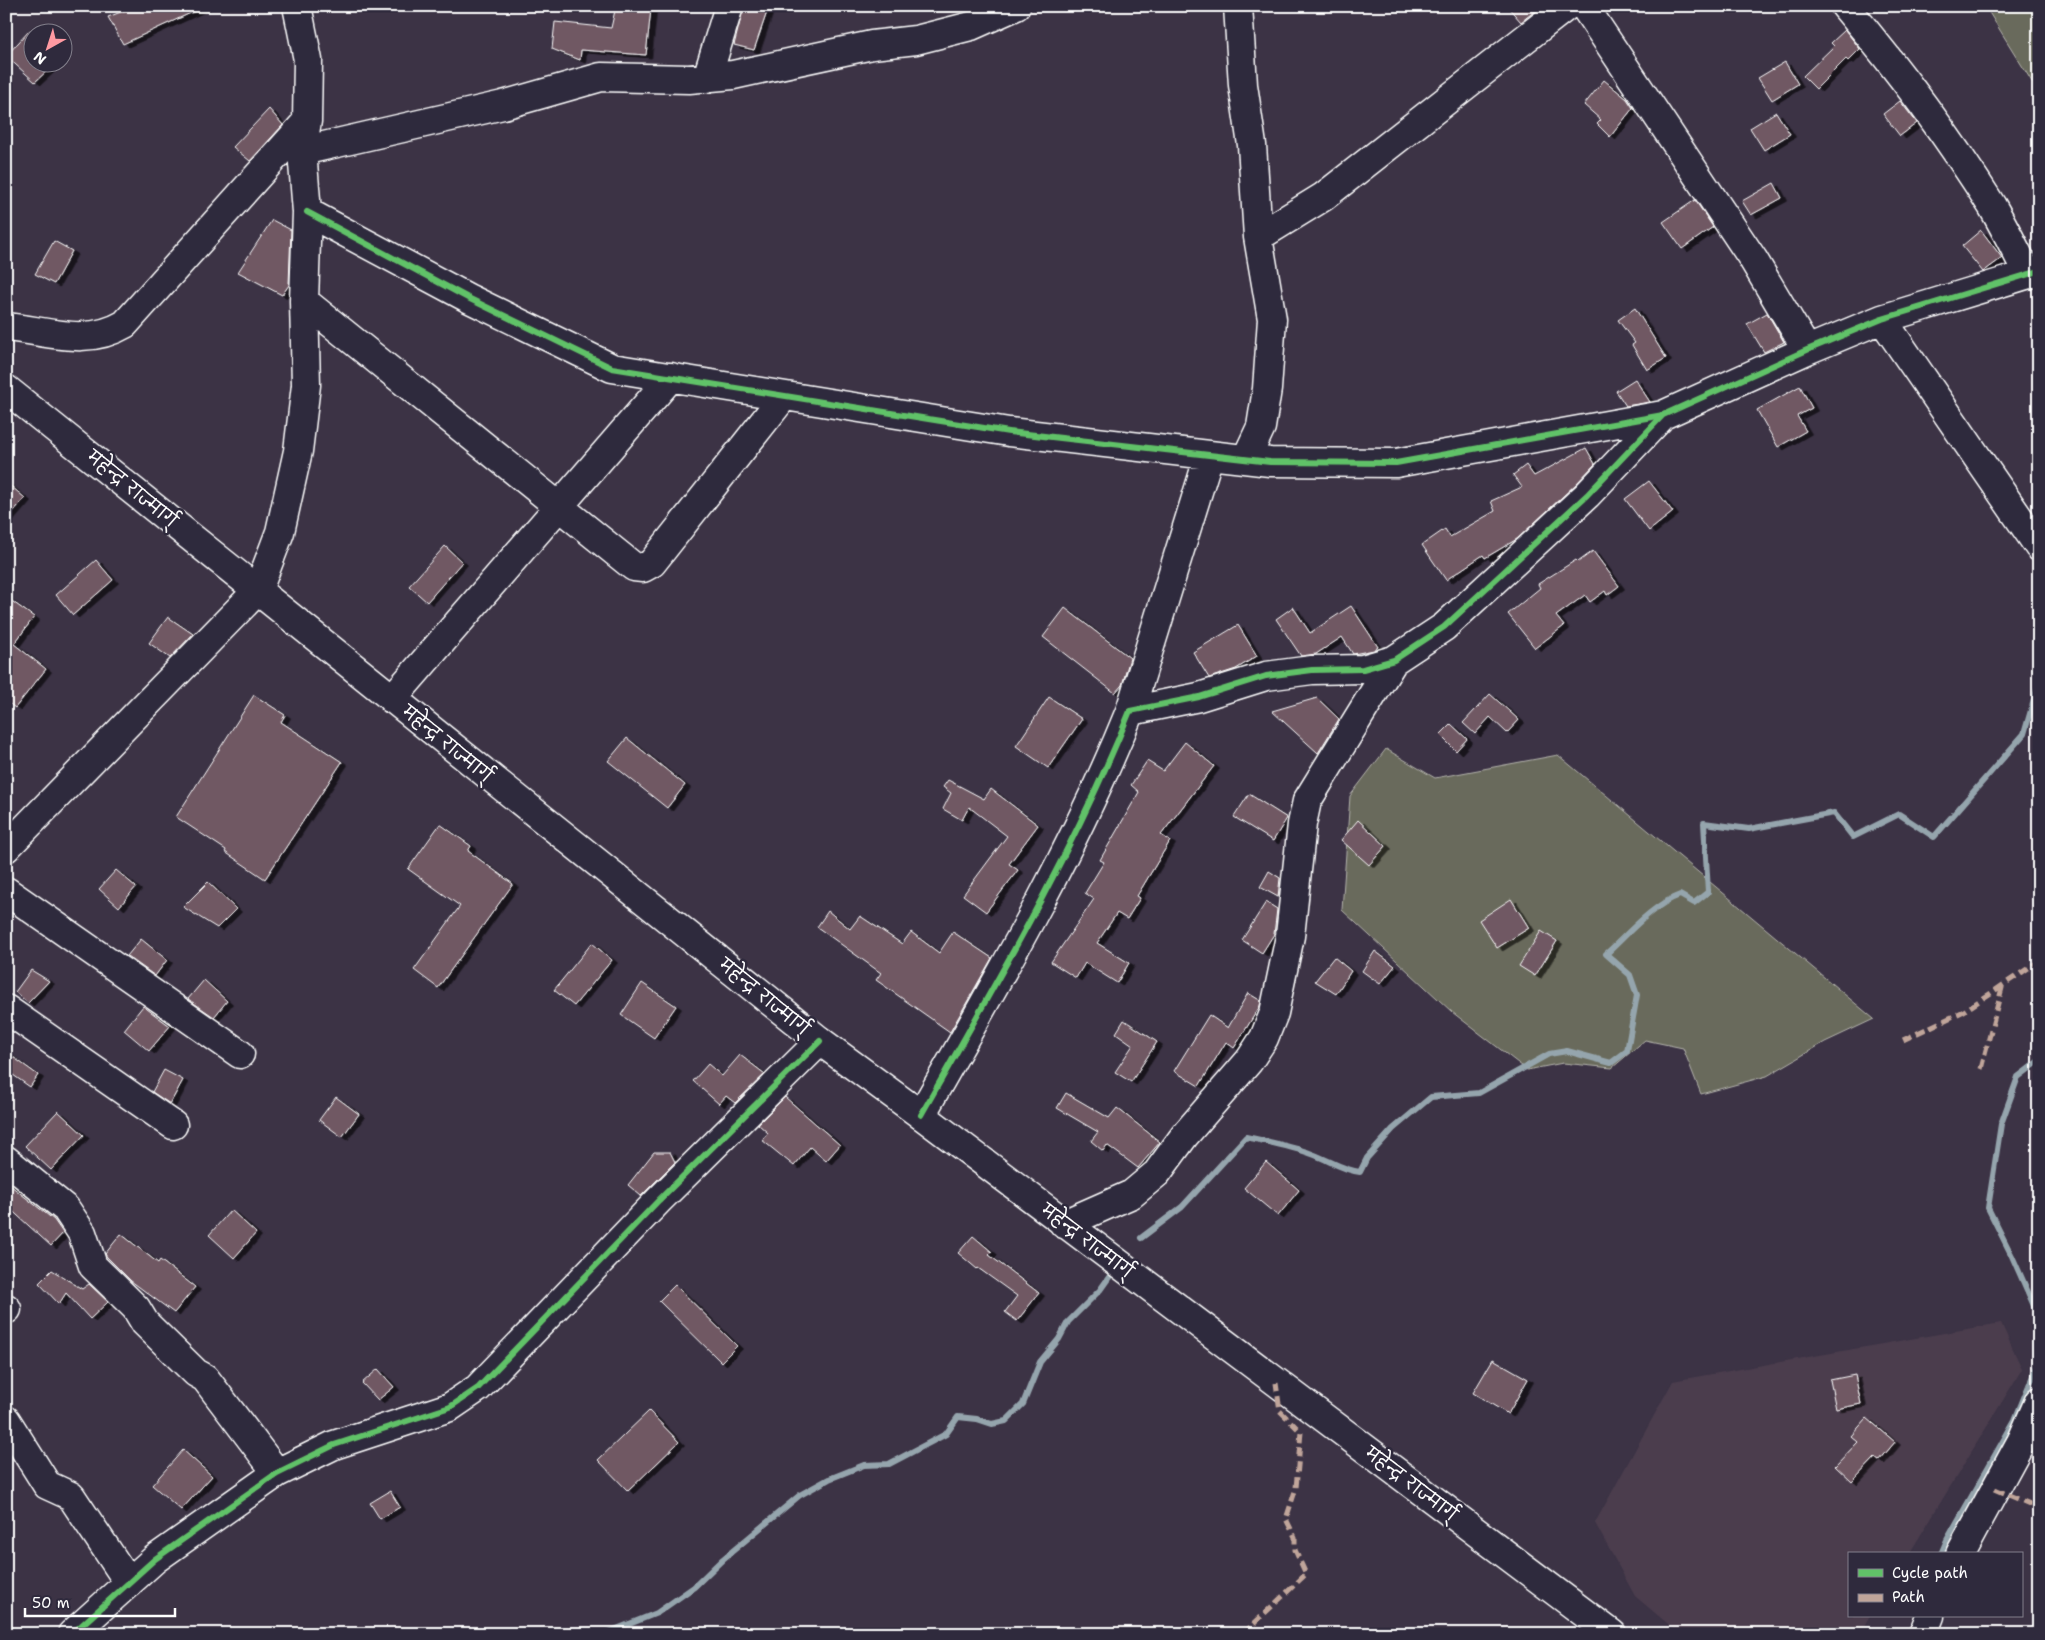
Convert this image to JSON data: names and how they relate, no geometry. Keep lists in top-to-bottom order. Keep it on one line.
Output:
{"streets":{"main road":["महेन्द्र राज्मार्ग्"]},"legend":["Cycle path","Path"],"scale_bar":"50 m","north":"bottom left"}
